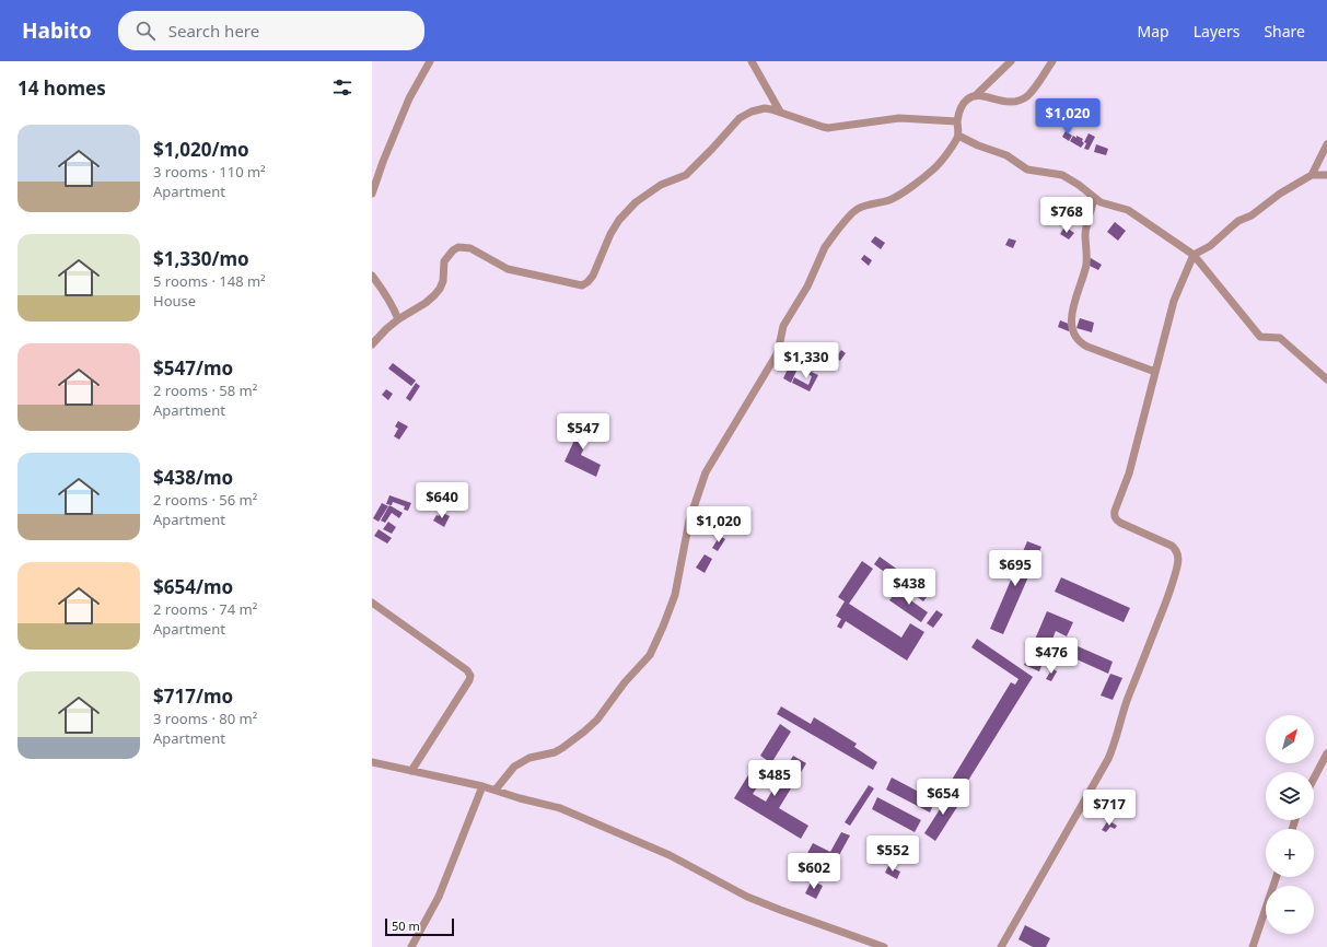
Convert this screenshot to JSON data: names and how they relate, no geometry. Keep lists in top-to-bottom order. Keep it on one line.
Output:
{"scale_bar":"50 m","north":"top right","page":{"header":"Habito","search":"Search here","nav":["Map","Layers","Share"],"heading":"14 homes","price":["$1,020","$768","$1,330","$547","$640","$1,020","$695","$438","$476","$485","$654","$717","$552","$602"],"list":[{"name":"$1,020/mo","note":"3 rooms · 110 m² · Apartment"},{"name":"$1,330/mo","note":"5 rooms · 148 m² · House"},{"name":"$547/mo","note":"2 rooms · 58 m² · Apartment"},{"name":"$438/mo","note":"2 rooms · 56 m² · Apartment"},{"name":"$654/mo","note":"2 rooms · 74 m² · Apartment"},{"name":"$717/mo","note":"3 rooms · 80 m² · Apartment"}],"map_buttons":["+","−"],"scale":"50 m"}}
